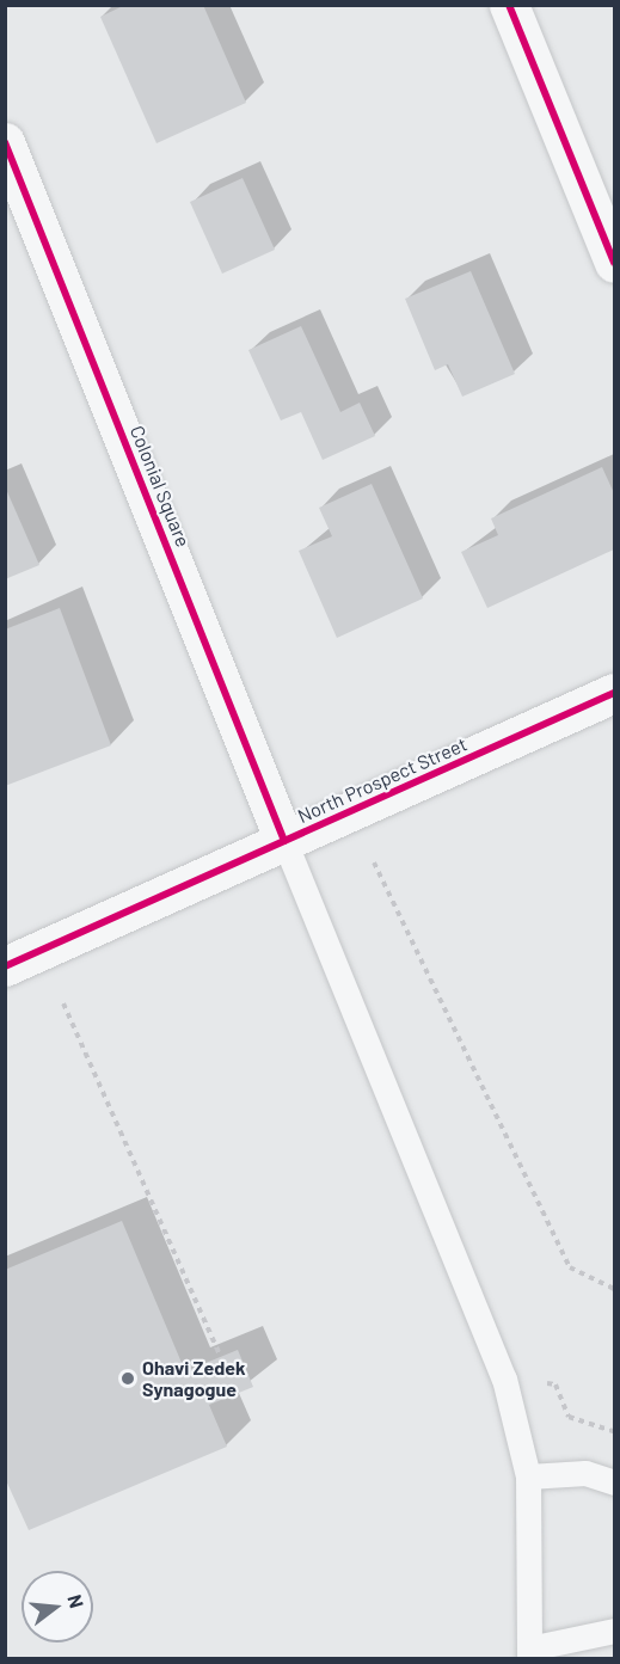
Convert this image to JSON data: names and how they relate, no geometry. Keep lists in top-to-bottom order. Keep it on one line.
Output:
{"streets":{"street":["Colonial Square","North Prospect Street"]},"crossings":[["Colonial Square","North Prospect Street"]],"places":["Ohavi Zedek Synagogue"],"north":"right"}
